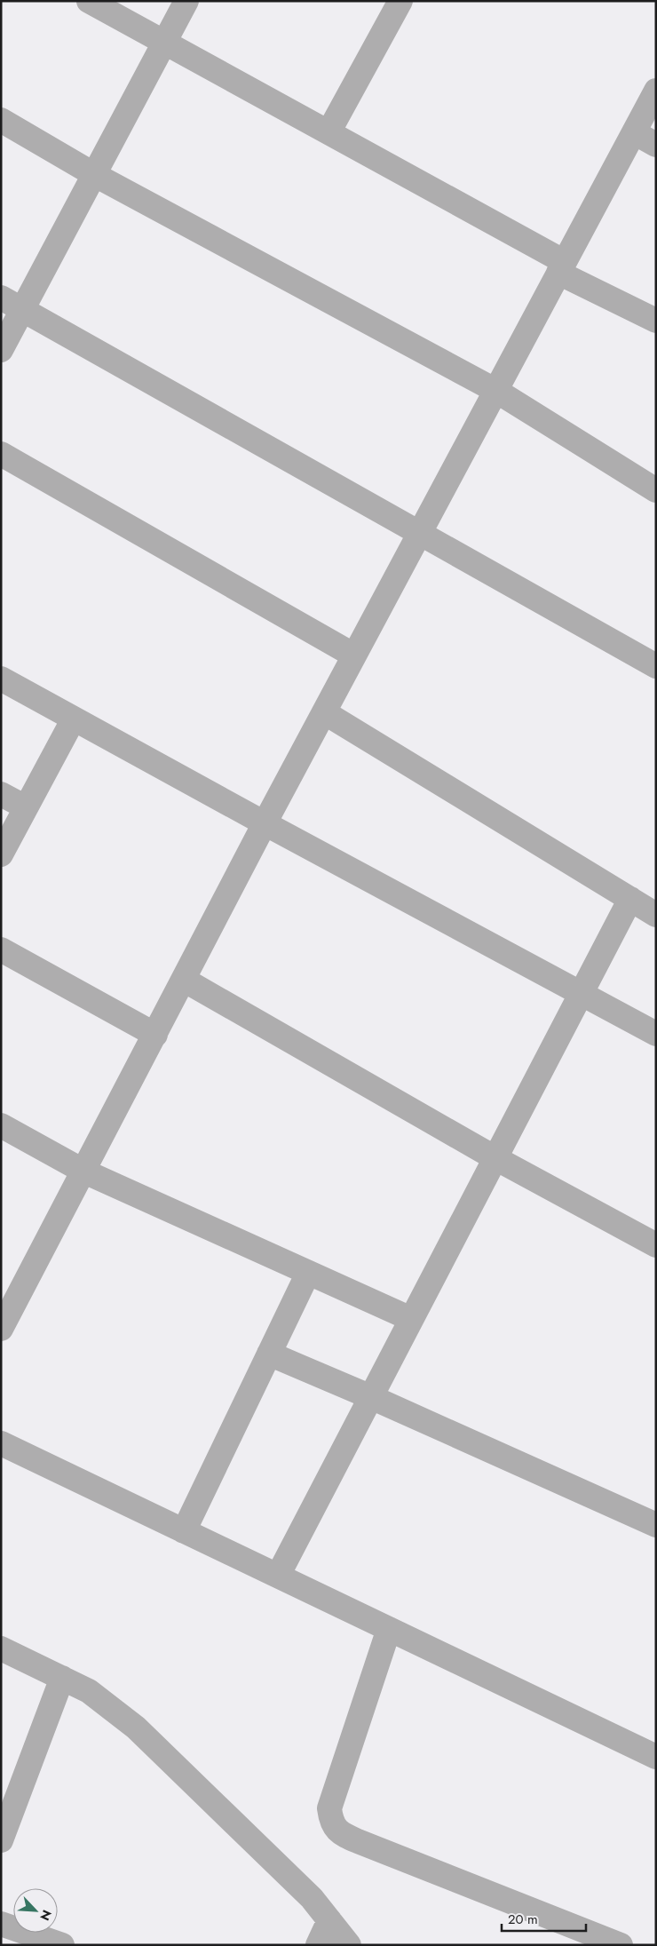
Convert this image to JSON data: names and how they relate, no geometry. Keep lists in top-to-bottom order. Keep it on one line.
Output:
{"scale_bar":"20 m","north":"bottom right"}
